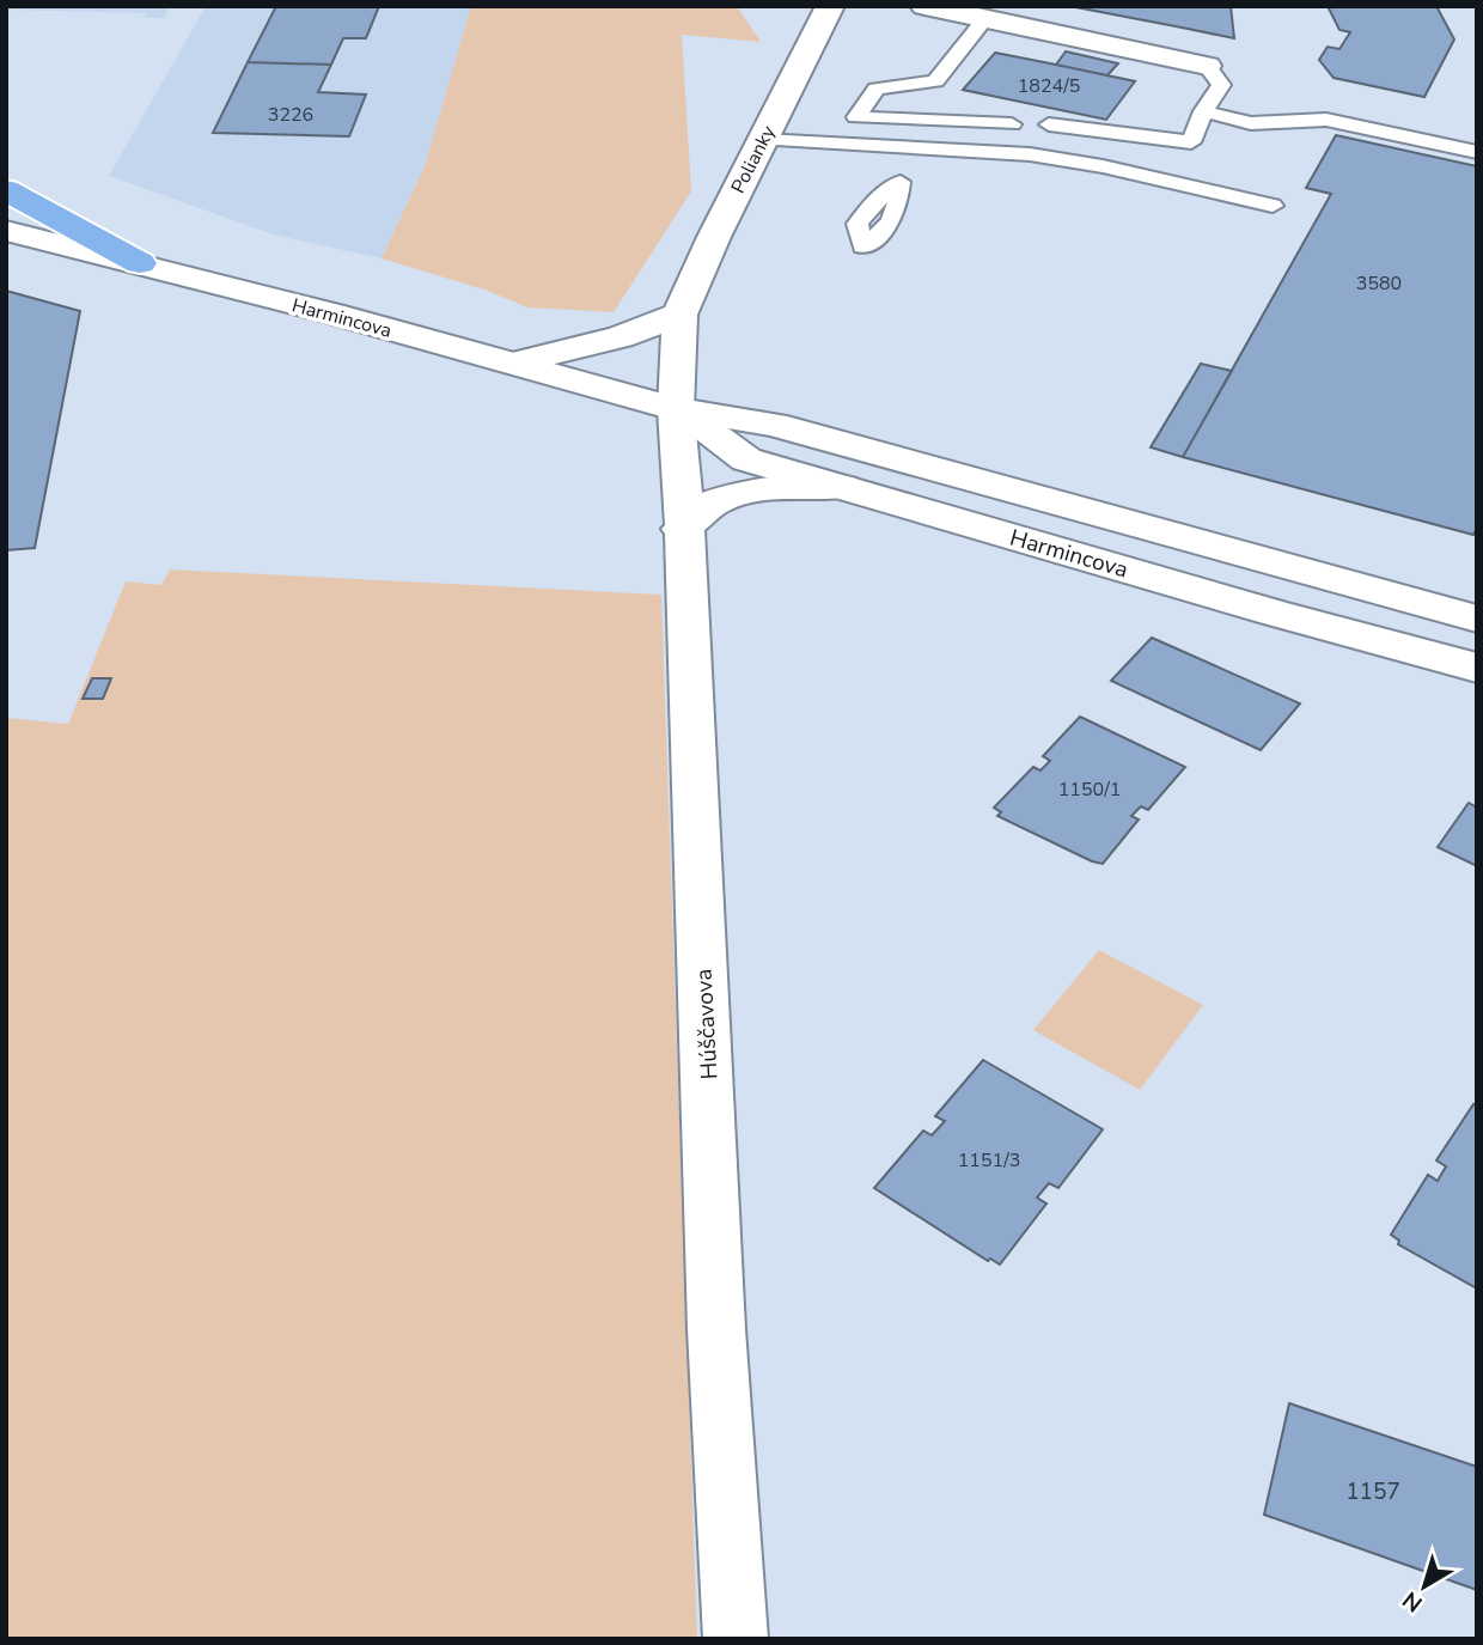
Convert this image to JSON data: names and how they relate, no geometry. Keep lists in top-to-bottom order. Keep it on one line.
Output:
{"streets":{"street":["Polianky","Harmincova","Húščavova"]},"crossings":[["Polianky","Harmincova"],["Polianky","Húščavova"],["Harmincova","Húščavova"]],"house_numbers":["1824/5","3226","3580","1150/1","1151/3","1157"],"north":"bottom left"}
